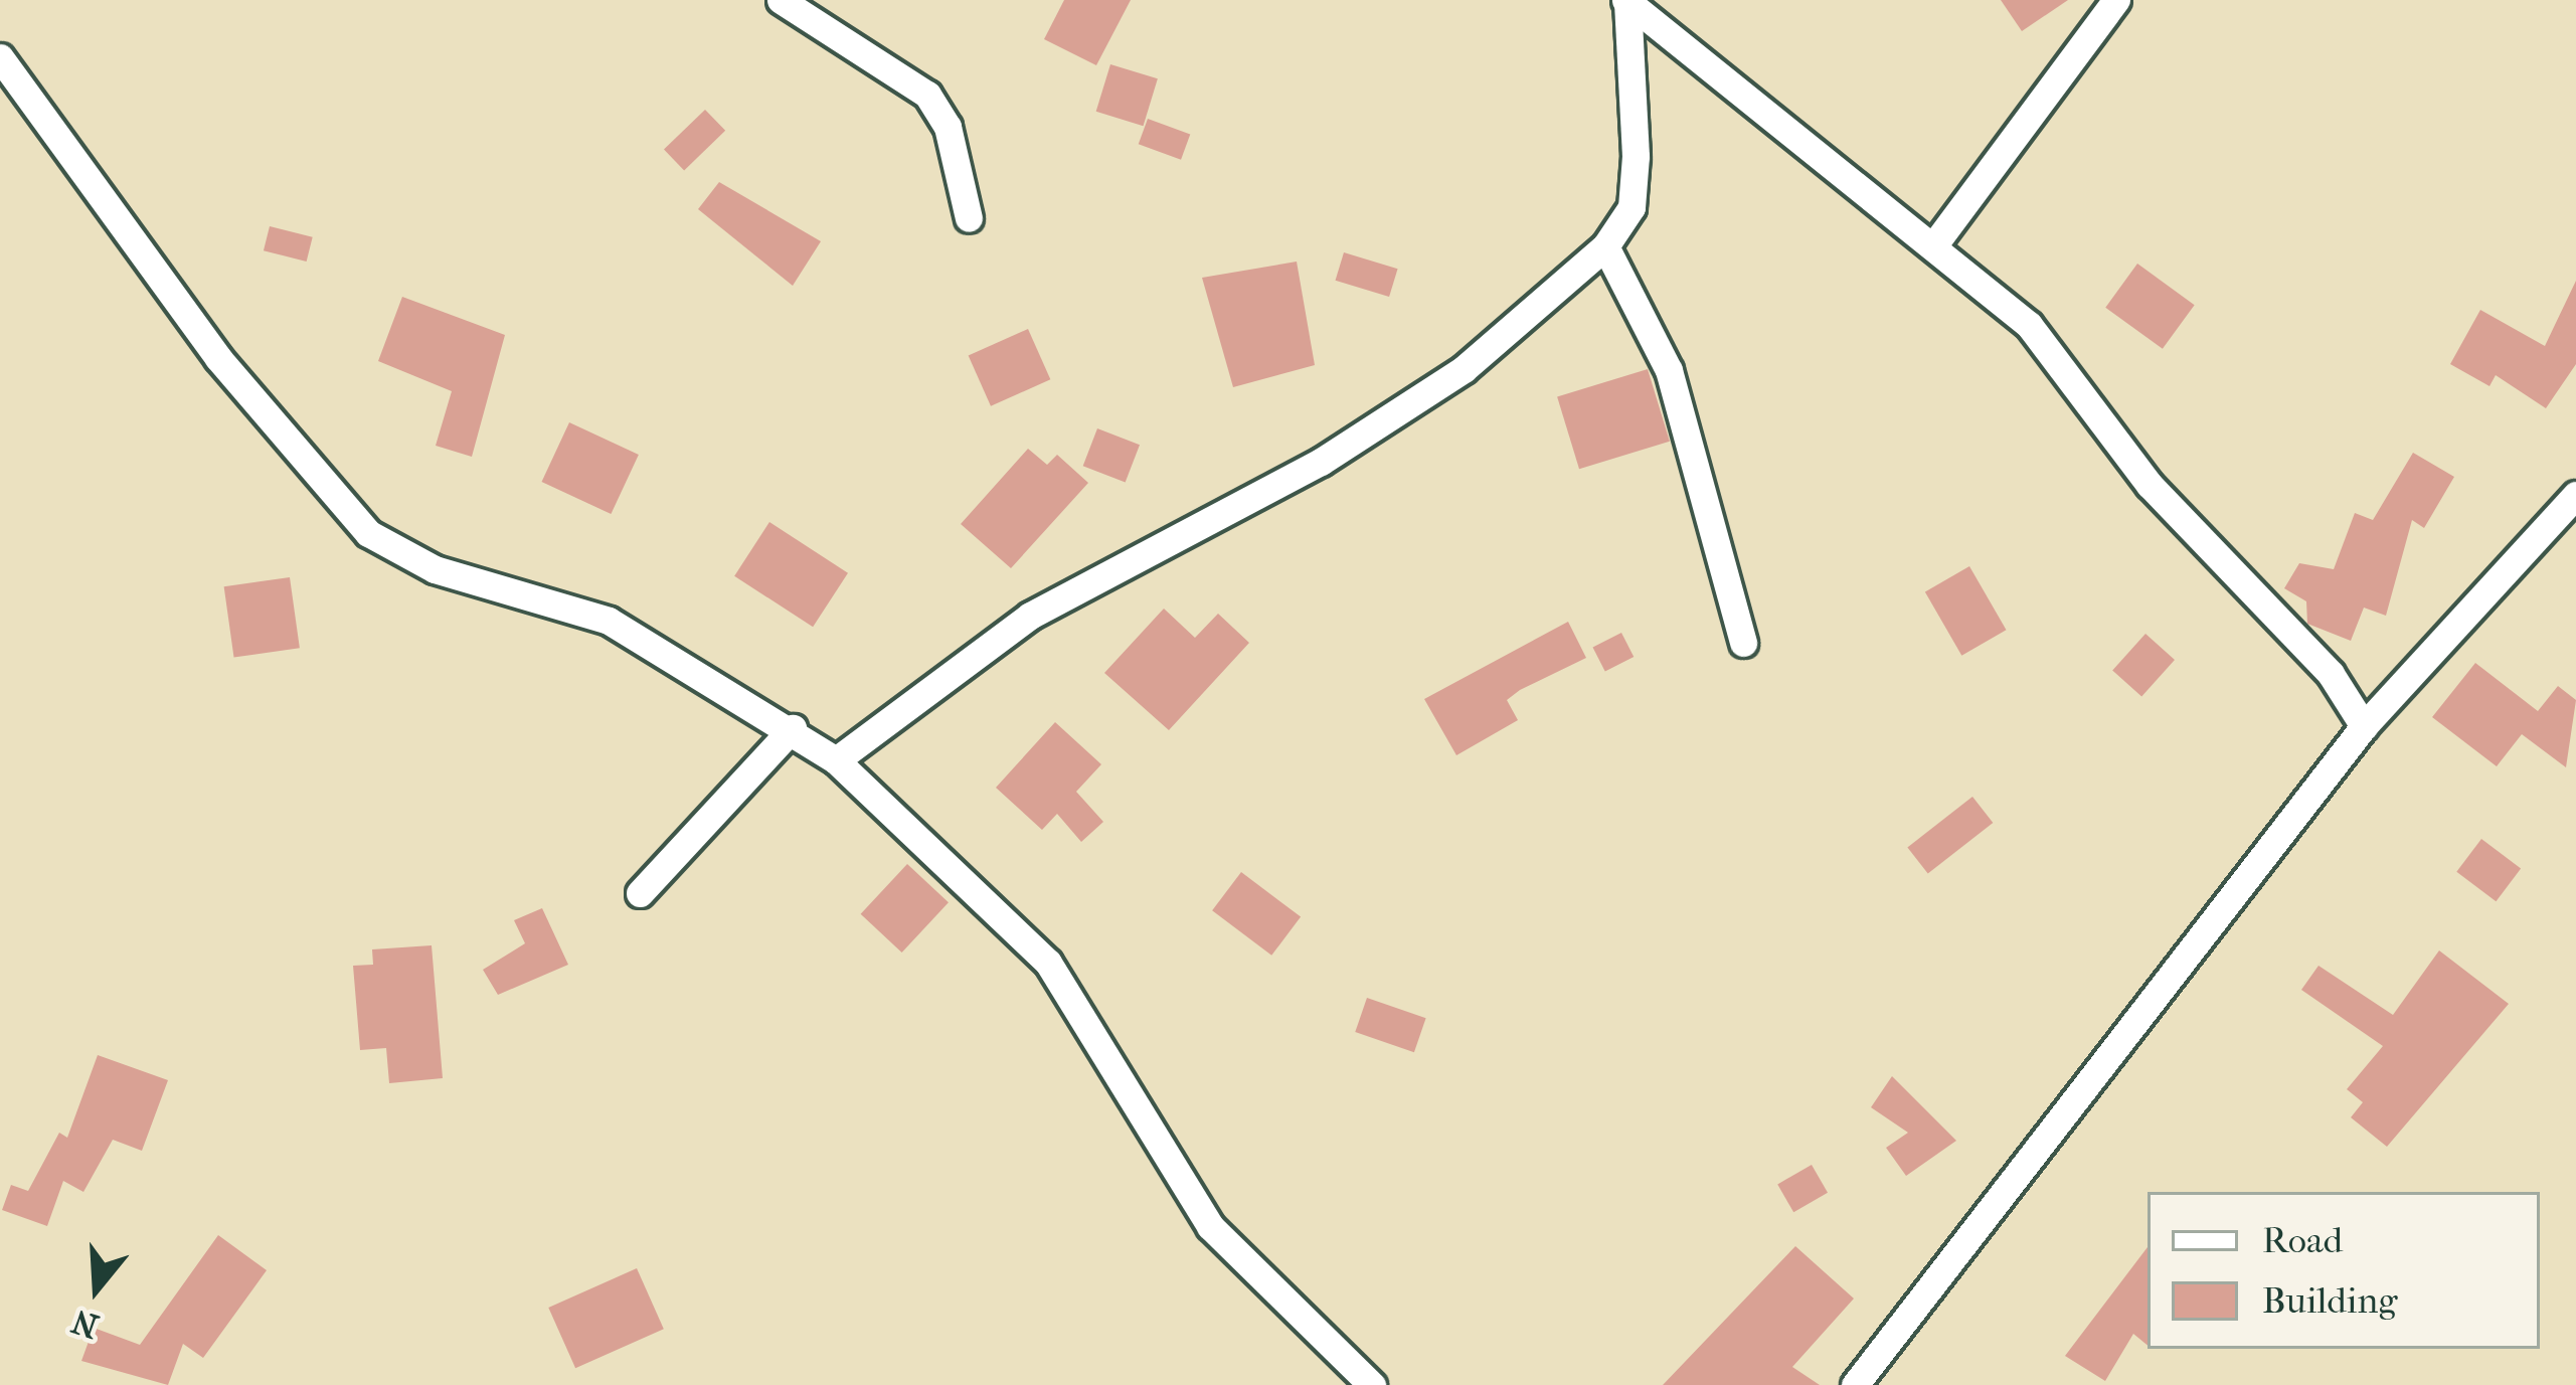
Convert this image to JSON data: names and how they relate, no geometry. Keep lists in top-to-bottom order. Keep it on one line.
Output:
{"legend":["Road","Building"],"north":"bottom"}
